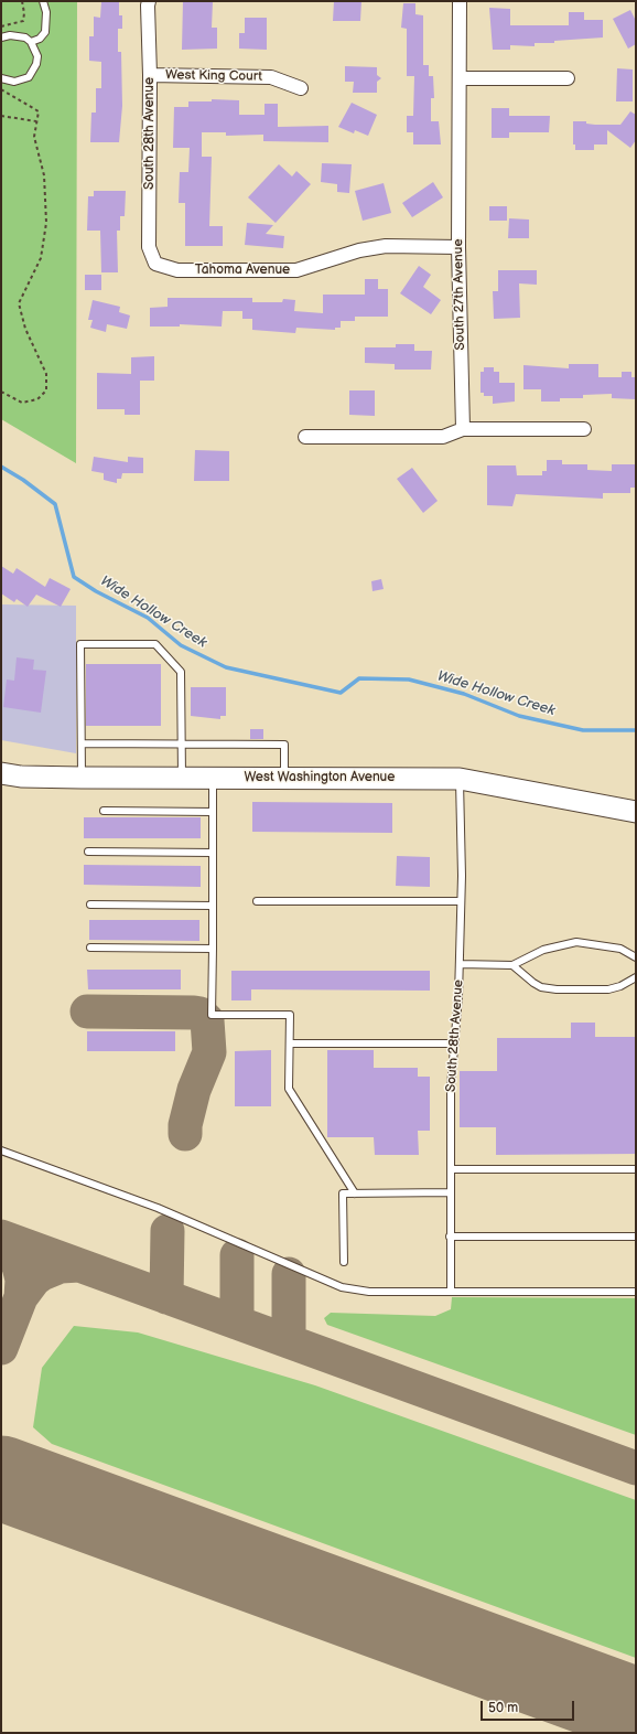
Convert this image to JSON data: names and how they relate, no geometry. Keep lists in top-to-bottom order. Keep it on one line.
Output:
{"streets":{"main road":["West Washington Avenue"],"street":["West King Court","South 28th Avenue","Tahoma Avenue","South 27th Avenue"]},"crossings":[["West King Court","South 28th Avenue"],["South 28th Avenue","Tahoma Avenue"],["South 28th Avenue","West Washington Avenue"],["Tahoma Avenue","South 27th Avenue"]],"water":["Wide Hollow Creek"],"scale_bar":"50 m"}
